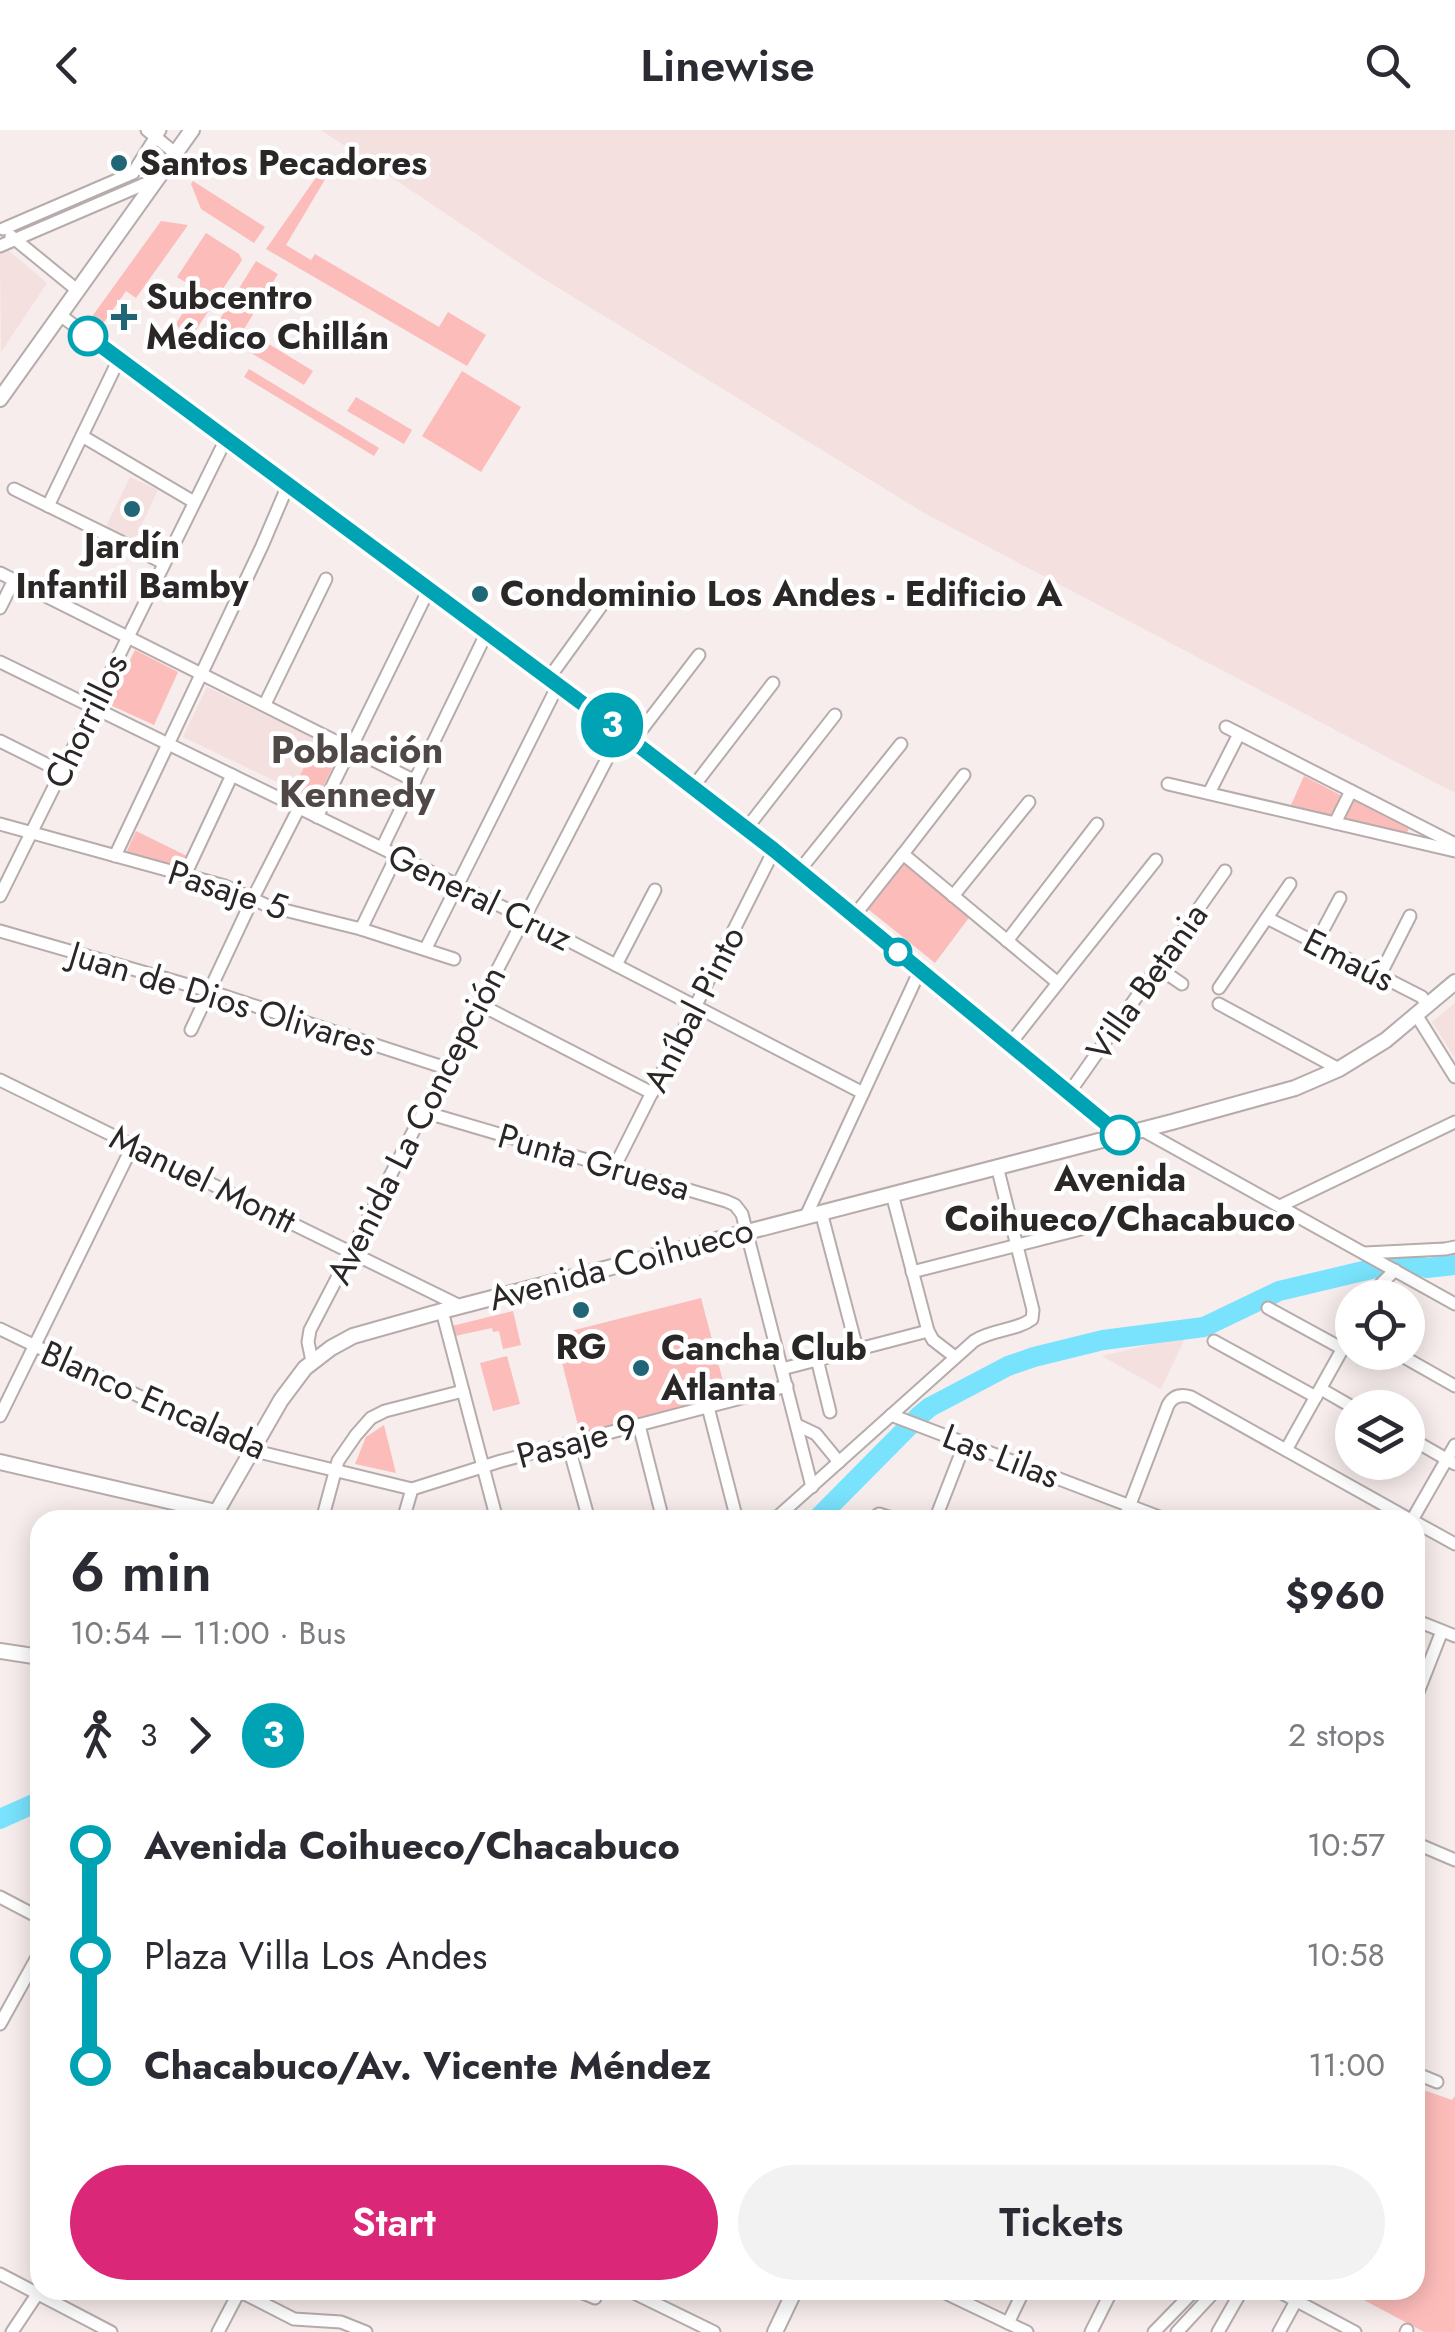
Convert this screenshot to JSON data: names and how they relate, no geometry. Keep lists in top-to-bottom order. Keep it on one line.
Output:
{"streets":{"main road":["Avenida Coihueco"],"street":["Chorrillos","Pasaje 5","General Cruz","Emaús","Villa Betania","Juan de Dios Olivares","Aníbal Pinto","Avenida La Concepción","Punta Gruesa","Manuel Montt","Blanco Encalada","Pasaje 9","Las Lilas"]},"crossings":[["Chorrillos","Pasaje 5"],["Chorrillos","General Cruz"],["General Cruz","Aníbal Pinto"],["General Cruz","Avenida La Concepción"],["Emaús","Avenida Coihueco"],["Juan de Dios Olivares","Avenida La Concepción"],["Aníbal Pinto","Punta Gruesa"],["Avenida La Concepción","Punta Gruesa"],["Avenida La Concepción","Manuel Montt"],["Avenida La Concepción","Avenida Coihueco"],["Punta Gruesa","Avenida Coihueco"],["Manuel Montt","Avenida Coihueco"],["Avenida Coihueco","Blanco Encalada"]],"districts":["Población Kennedy"],"places":{"other":["Santos Pecadores","Jardín Infantil Bamby","Condominio Los Andes - Edificio A","Avenida Coihueco/Chacabuco","RG","Cancha Club Atlanta"],"health":["Subcentro Médico Chillán"]},"lines":["bus line 3"],"page":{"header":"Linewise","on_map":"3","heading":["6 min","10:54 – 11:00 · Bus","$960"],"legs":["3","3","2 stops"],"list":[{"name":"Avenida Coihueco/Chacabuco","value":"10:57"},{"name":"Plaza Villa Los Andes","value":"10:58"},{"name":"Chacabuco/Av. Vicente Méndez","value":"11:00"}],"buttons":["Start","Tickets"]}}
